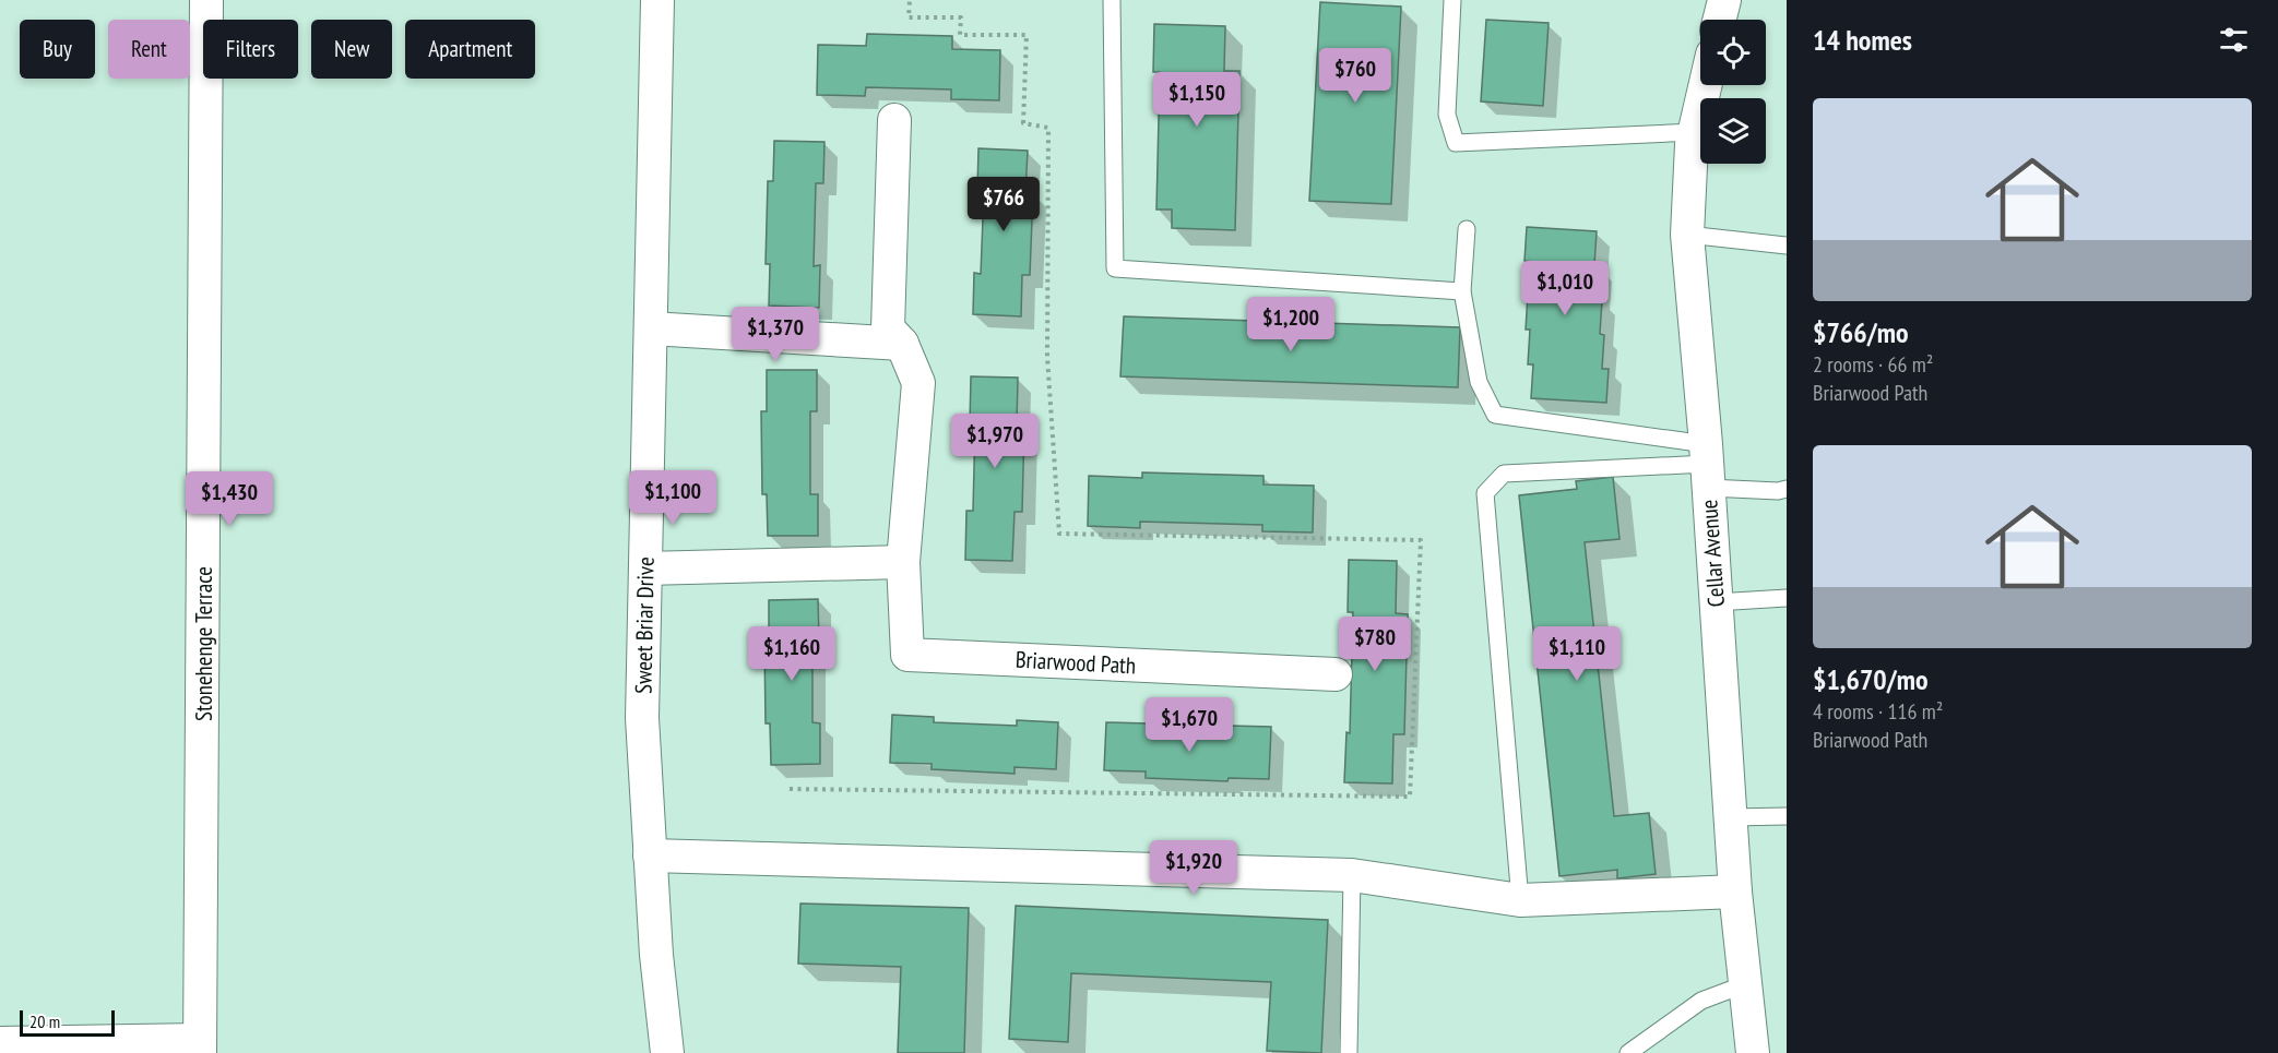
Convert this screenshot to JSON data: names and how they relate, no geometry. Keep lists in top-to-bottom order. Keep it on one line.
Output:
{"streets":{"street":["Cellar Avenue","Sweet Briar Drive","Stonehenge Terrace","Briarwood Path"]},"scale_bar":"20 m","page":{"heading":"14 homes","chip":["Buy","Rent","Filters","New","Apartment"],"price":["$760","$1,150","$766","$1,010","$1,200","$1,370","$1,970","$1,100","$1,430","$780","$1,160","$1,110","$1,670","$1,920"],"list":[{"name":"$766/mo","note":"2 rooms · 66 m² · Briarwood Path"},{"name":"$1,670/mo","note":"4 rooms · 116 m² · Briarwood Path"}],"scale":"20 m"}}
